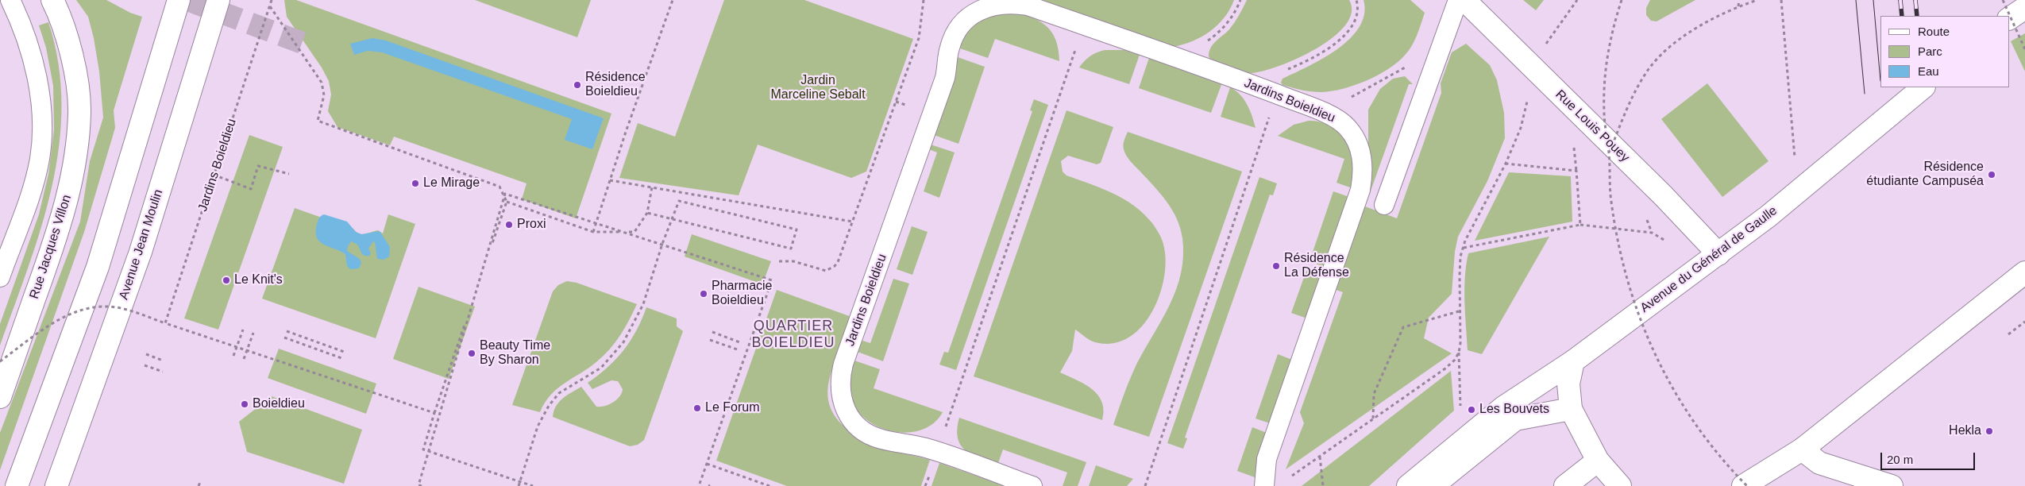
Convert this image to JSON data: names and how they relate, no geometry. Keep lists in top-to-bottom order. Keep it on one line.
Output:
{"streets":{"street":["Rue Louis Pouey","Avenue Jean Moulin","Rue Jacques Villon","Avenue du Général de Gaulle"],"lane":["Jardins Boieldieu"]},"crossings":[["Rue Louis Pouey","Avenue du Général de Gaulle"]],"districts":["QUARTIER BOIELDIEU"],"parks":["Jardin Marceline Sebalt"],"places":["Résidence Boieldieu","Résidence étudiante Campuséa","Le Mirage","Proxi","Résidence La Défense","Le Knit's","Pharmacie Boieldieu","Beauty Time By Sharon","Boieldieu","Le Forum","Les Bouvets","Hekla"],"legend":["Route","Parc","Eau"],"scale_bar":"20 m"}
